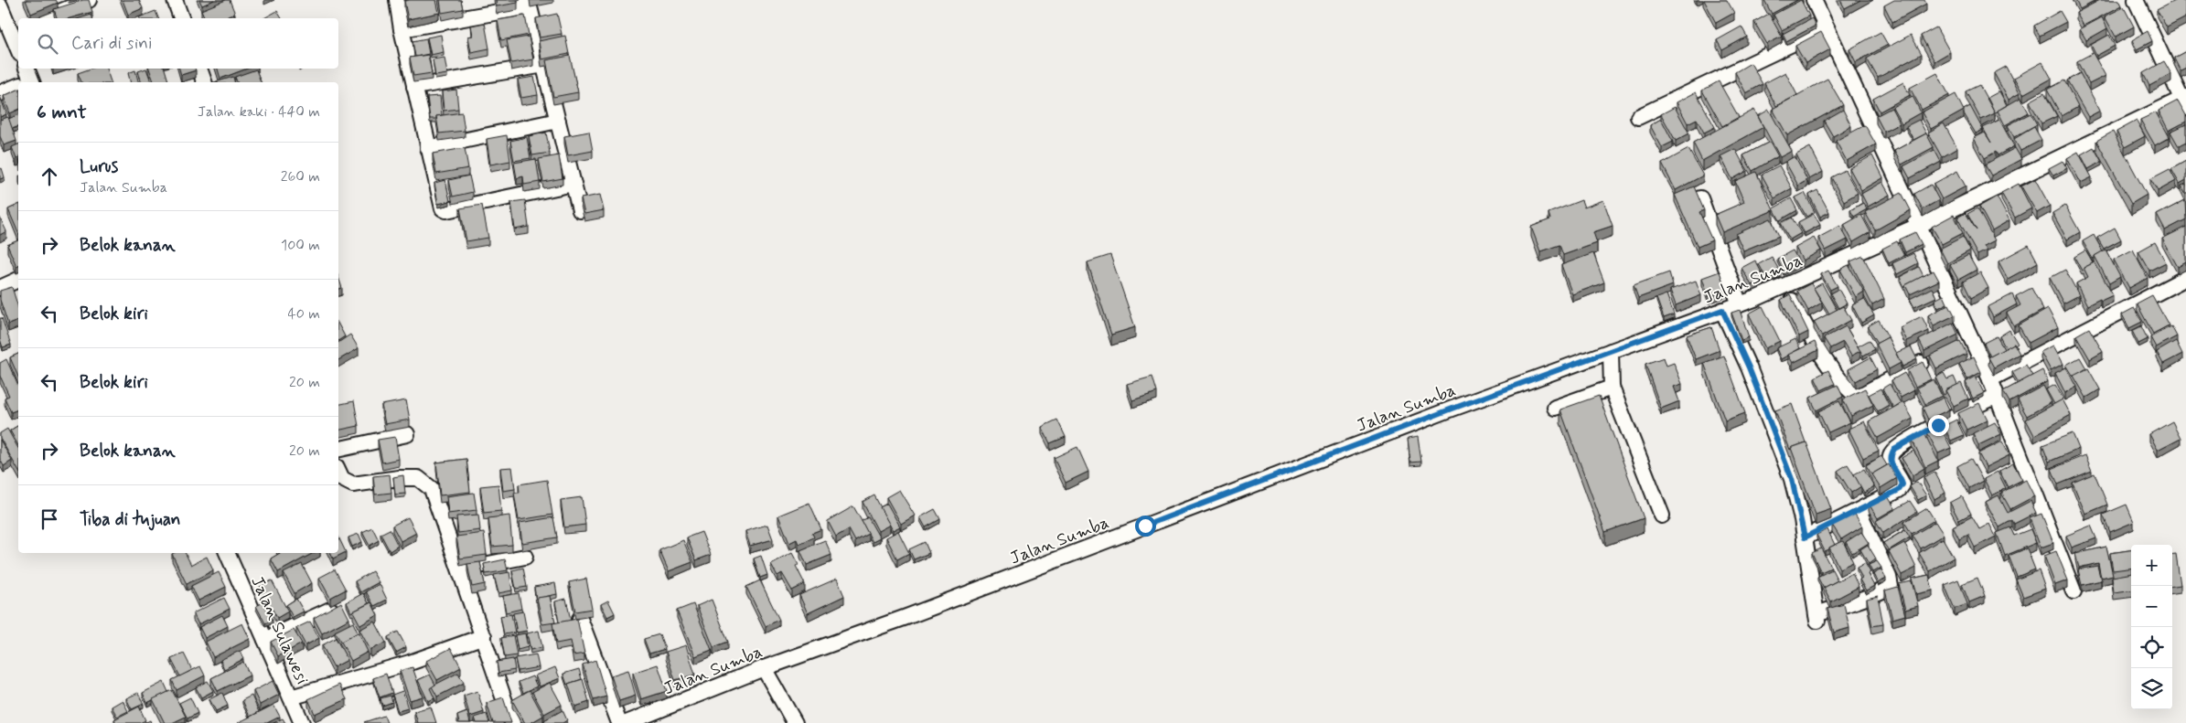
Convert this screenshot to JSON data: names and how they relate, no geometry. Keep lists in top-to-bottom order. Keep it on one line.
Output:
{"streets":{"street":["Jalan Sumba","Jalan Sulawesi"]},"page":{"search":"Cari di sini","heading":["6 mnt","Jalan kaki · 440 m"],"list":[["Lurus","Jalan Sumba","260 m"],["Belok kanan","100 m"],["Belok kiri","40 m"],["Belok kiri","20 m"],["Belok kanan","20 m"],"Tiba di tujuan"],"map_buttons":["+","−"]}}
